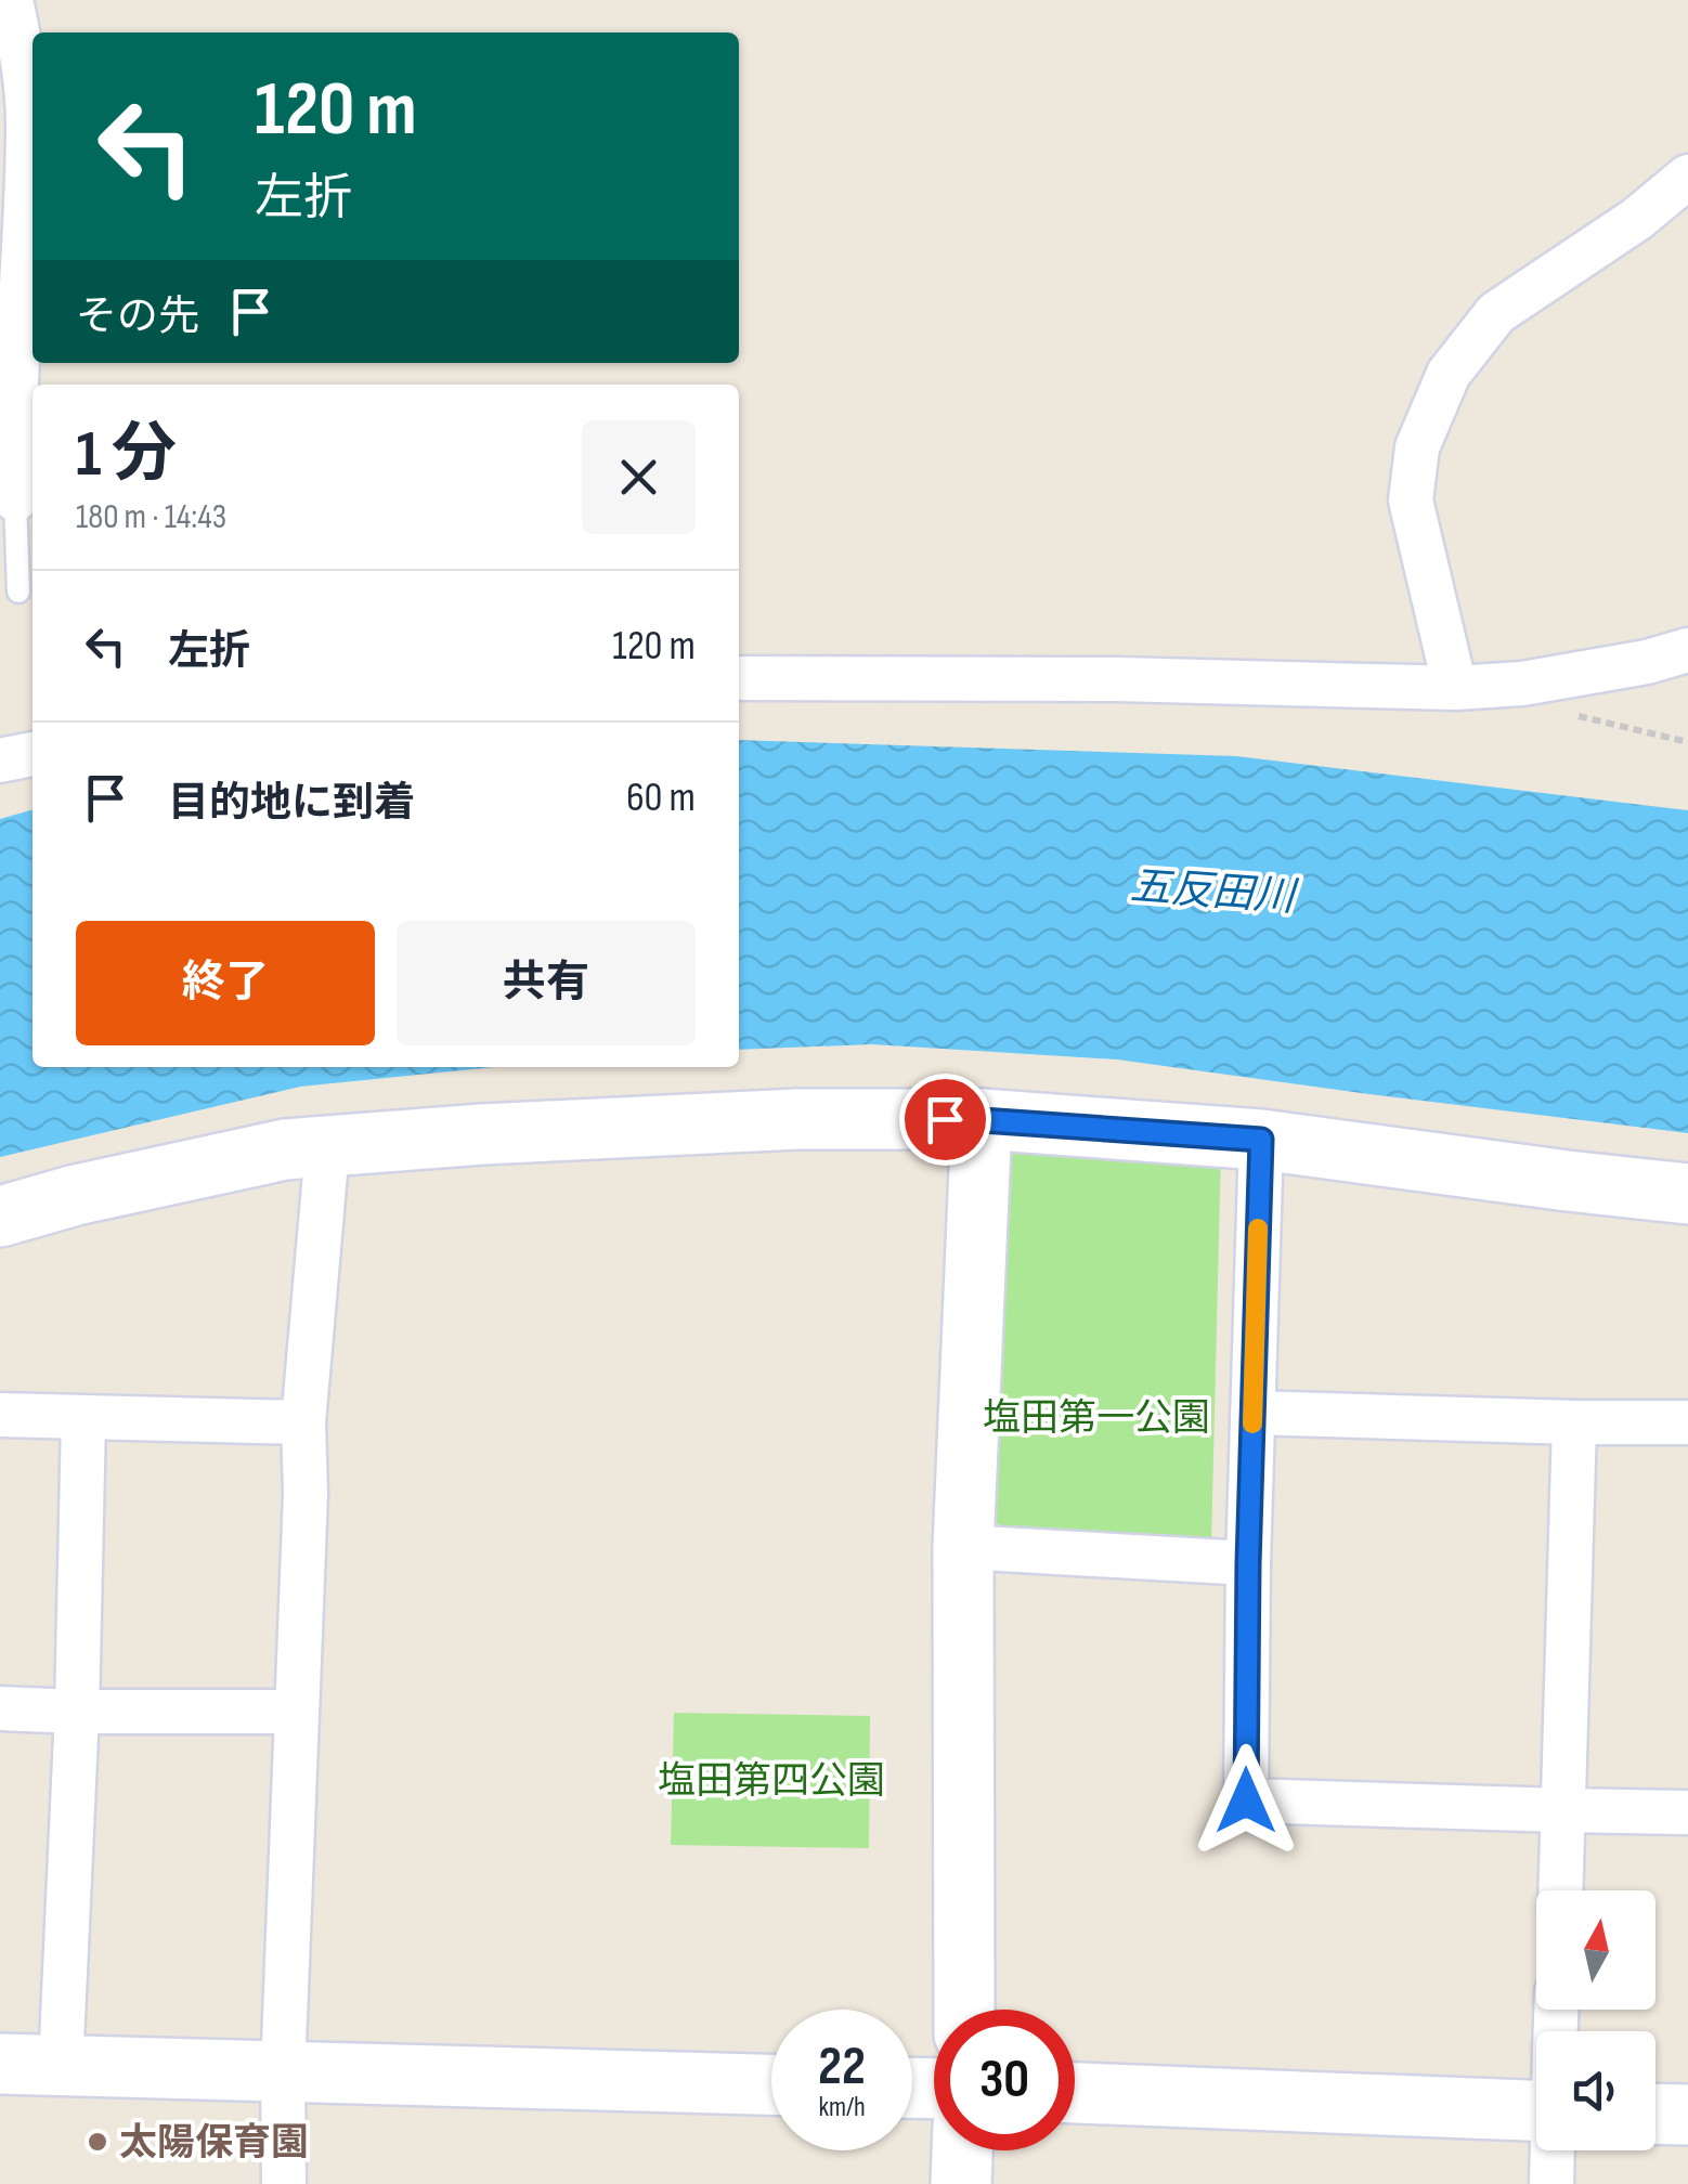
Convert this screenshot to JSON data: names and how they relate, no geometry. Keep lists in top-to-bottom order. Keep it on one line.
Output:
{"water":["五反田川"],"parks":["塩田第一公園","塩田第四公園"],"places":["太陽保育園"],"north":"top","page":{"turn":["120 m","左折"],"then":"その先","heading":["1 分","180 m · 14:43"],"list":[{"name":"左折","value":"120 m"},{"name":"目的地に到着","value":"60 m"}],"buttons":["終了","共有"],"speed":"22 km/h","limit":"30"}}
